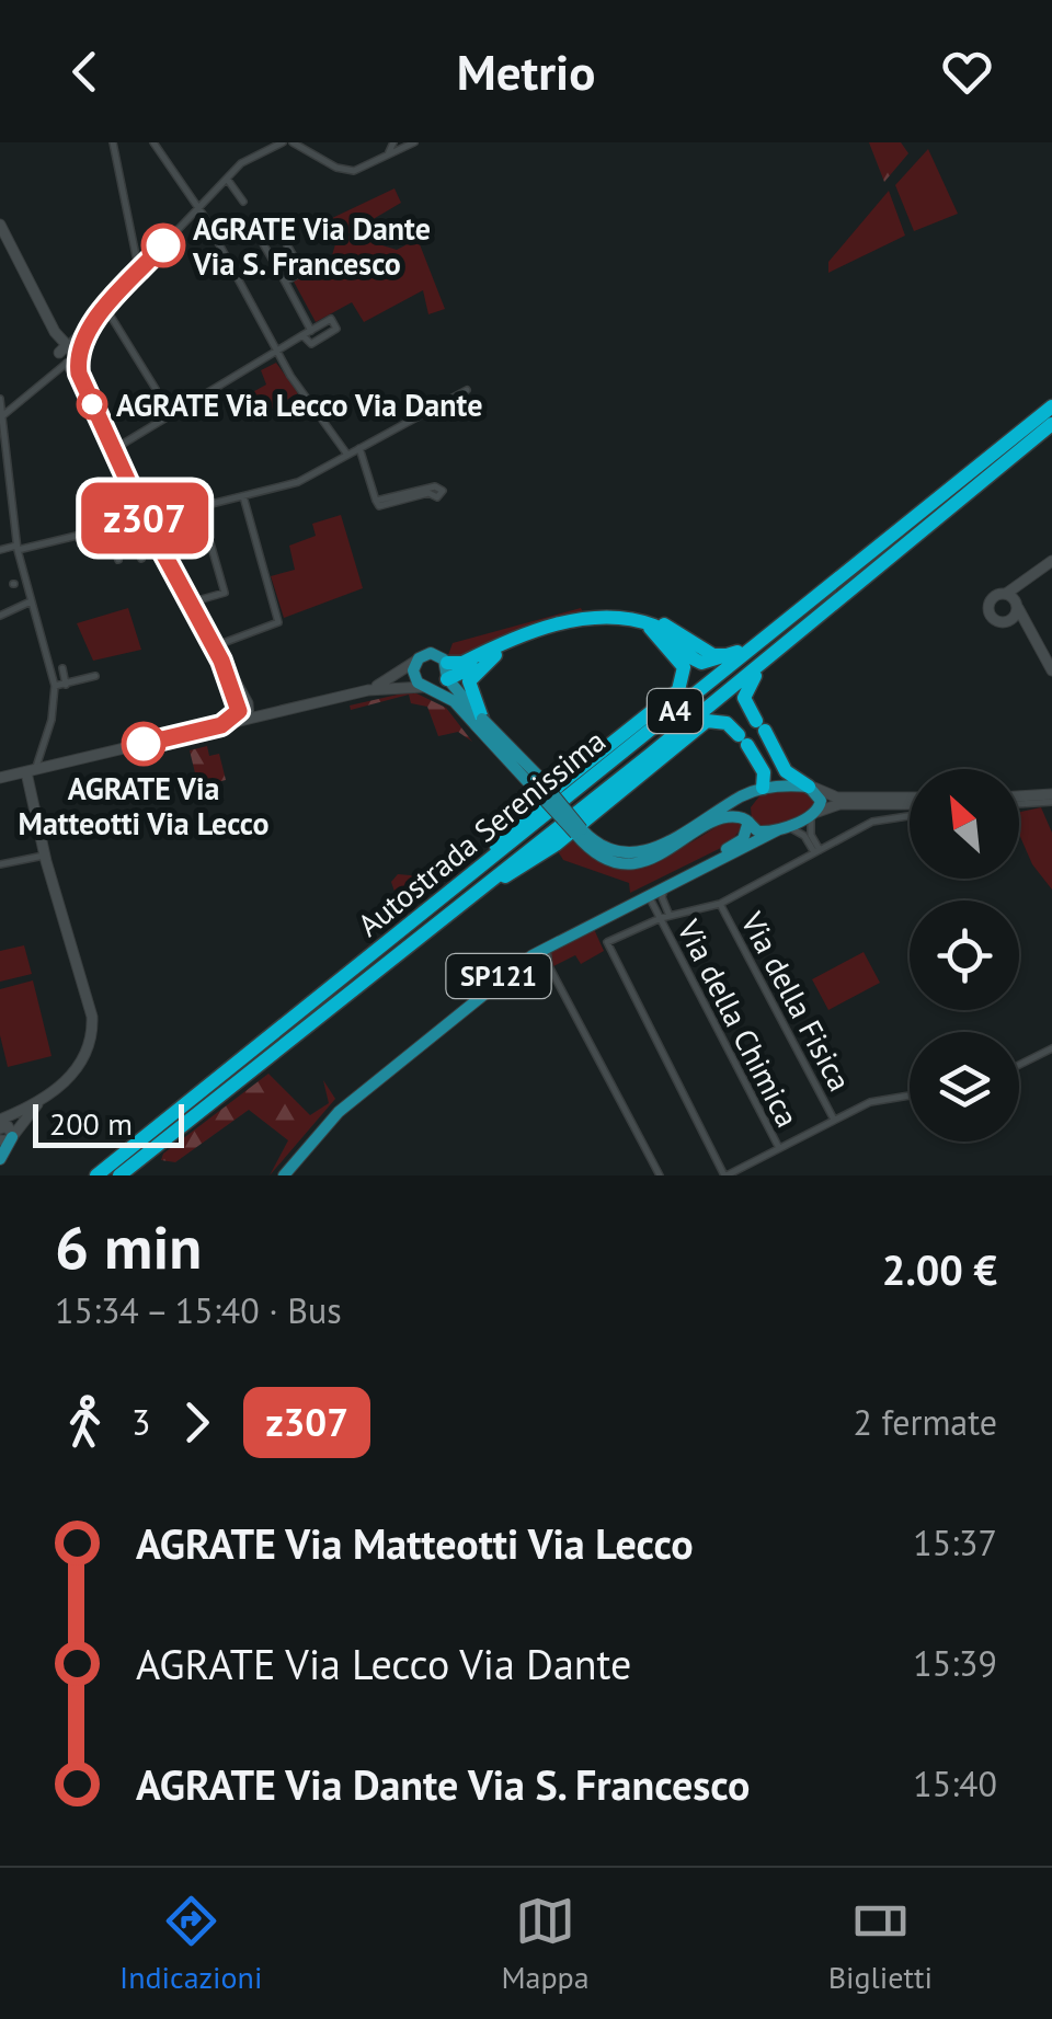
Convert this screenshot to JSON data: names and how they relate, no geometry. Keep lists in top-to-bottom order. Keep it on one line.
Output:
{"streets":{"highway":["A4","Autostrada Serenissima"],"main road":["SP121"],"street":["Via della Fisica","Via della Chimica"]},"crossings":[["SP121","Via della Chimica"]],"places":["AGRATE Via Dante Via S. Francesco","AGRATE Via Lecco Via Dante","AGRATE Via Matteotti Via Lecco"],"lines":["bus line z307"],"scale_bar":"200 m","north":"top left","page":{"header":"Metrio","on_map":"z307","scale":"200 m","heading":["6 min","15:34 – 15:40 · Bus","2.00 €"],"legs":["3","z307","2 fermate"],"list":[{"name":"AGRATE Via Matteotti Via Lecco","value":"15:37"},{"name":"AGRATE Via Lecco Via Dante","value":"15:39"},{"name":"AGRATE Via Dante Via S. Francesco","value":"15:40"}],"tabs":["Indicazioni","Mappa","Biglietti"]}}
